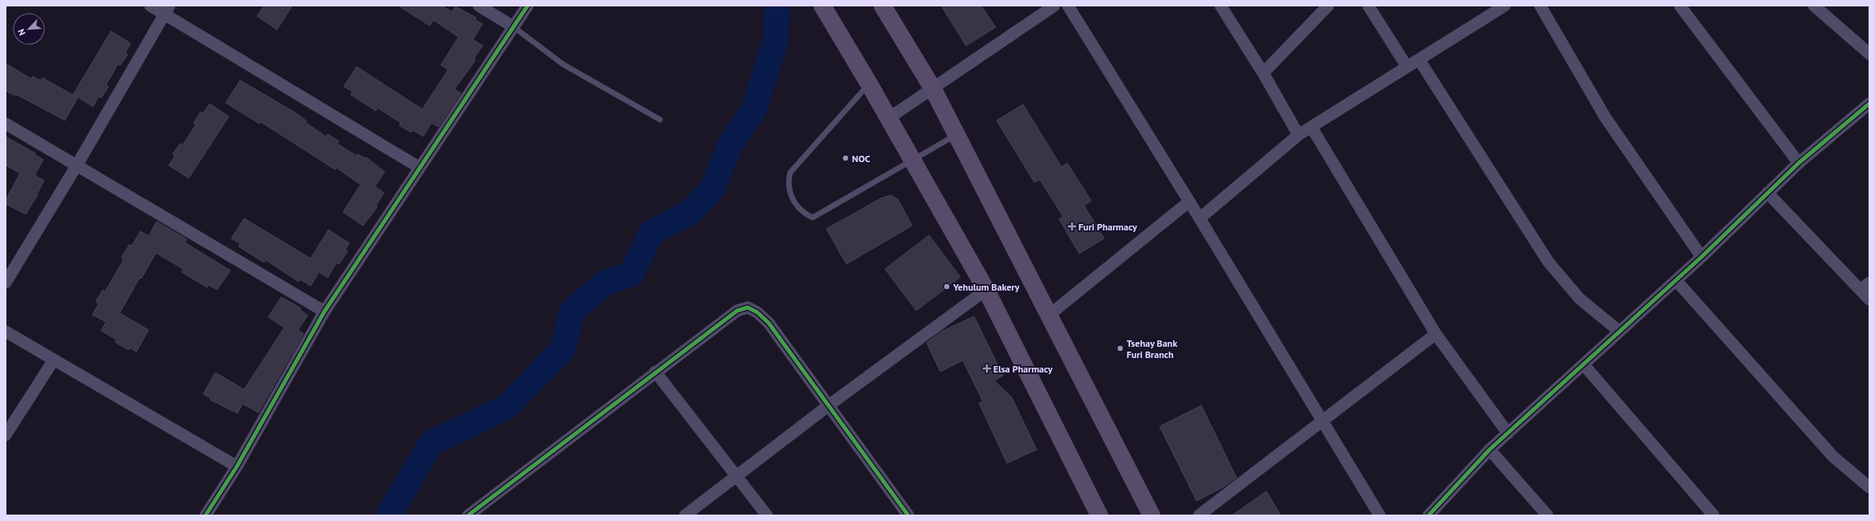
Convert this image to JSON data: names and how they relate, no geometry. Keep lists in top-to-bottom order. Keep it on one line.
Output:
{"places":{"other":["NOC","Yehulum Bakery","Tsehay Bank Furi Branch"],"health":["Furi Pharmacy","Elsa Pharmacy"]},"north":"bottom left"}
